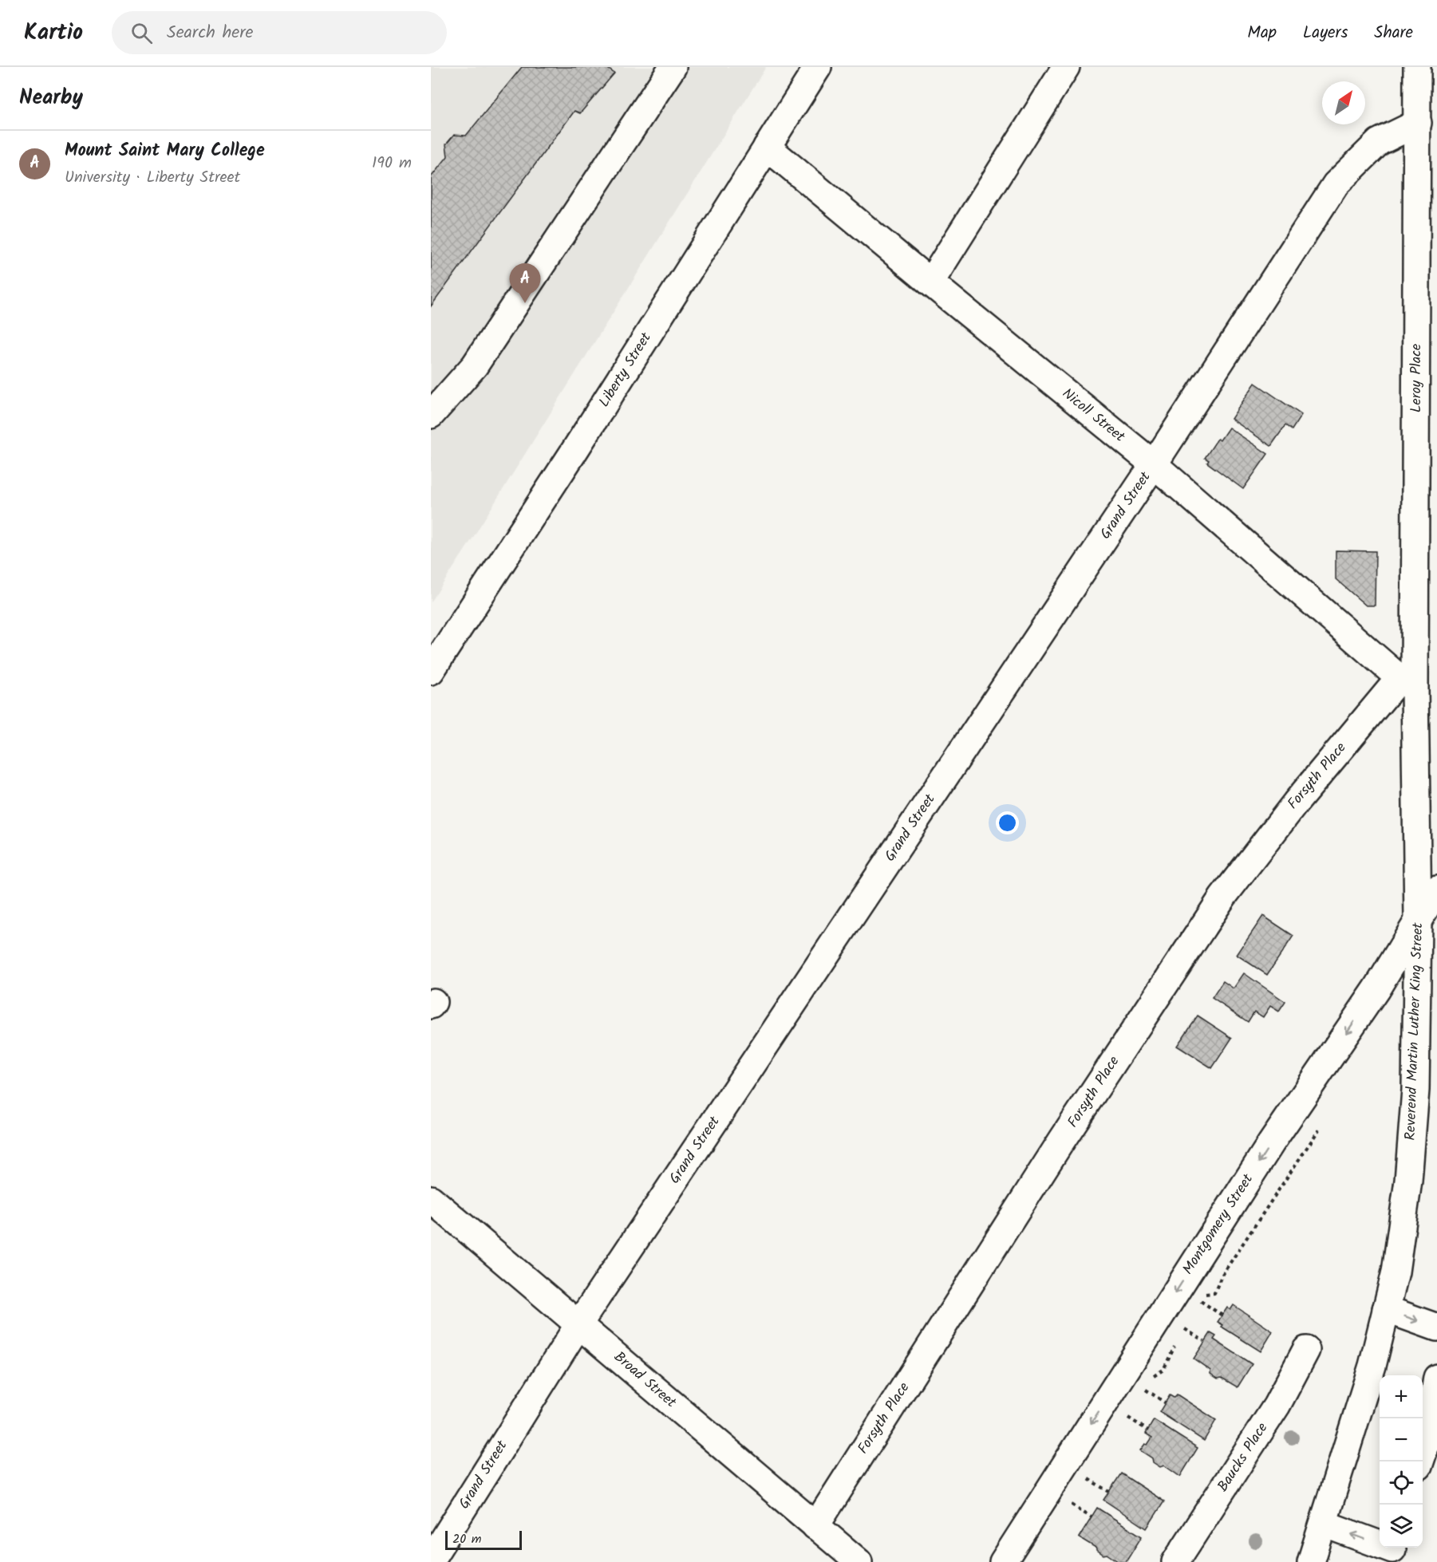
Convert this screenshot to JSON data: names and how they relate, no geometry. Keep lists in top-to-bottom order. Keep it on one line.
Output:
{"streets":{"street":["Liberty Street","Leroy Place","Nicoll Street","Grand Street","Forsyth Place","Reverend Martin Luther King Street","Montgomery Street","Broad Street","Baucks Place"]},"crossings":[["Liberty Street","Nicoll Street"],["Leroy Place","Nicoll Street"],["Leroy Place","Grand Street"],["Leroy Place","Forsyth Place"],["Leroy Place","Reverend Martin Luther King Street"],["Nicoll Street","Grand Street"],["Nicoll Street","Forsyth Place"],["Nicoll Street","Reverend Martin Luther King Street"],["Grand Street","Broad Street"],["Forsyth Place","Reverend Martin Luther King Street"],["Forsyth Place","Broad Street"],["Reverend Martin Luther King Street","Montgomery Street"]],"one_way":["Montgomery Street"],"scale_bar":"20 m","north":"top right","page":{"header":"Kartio","search":"Search here","nav":["Map","Layers","Share"],"heading":"Nearby","list":[{"mark":"A","name":"Mount Saint Mary College","note":"University · Liberty Street","value":"190 m"}],"pins":"A","map_buttons":["+","−"],"scale":"20 m"}}
